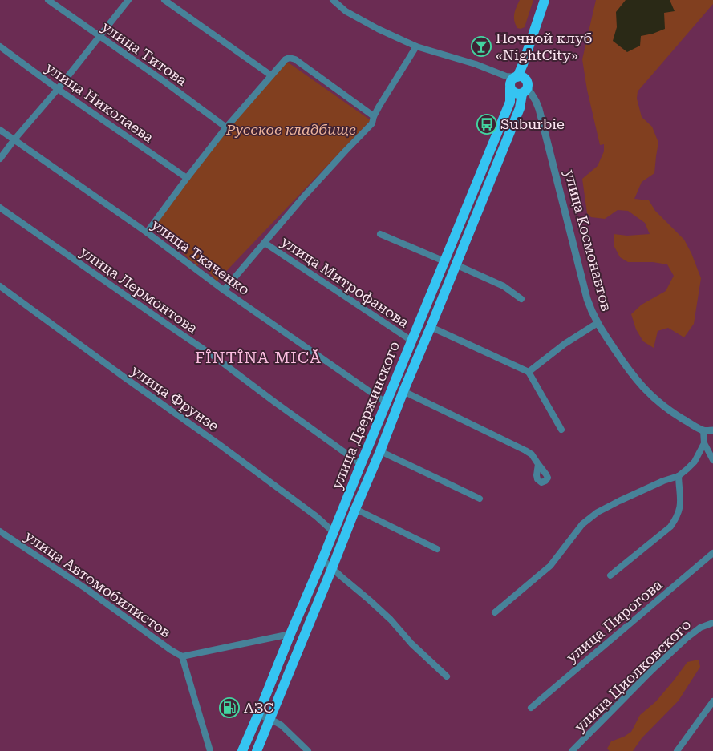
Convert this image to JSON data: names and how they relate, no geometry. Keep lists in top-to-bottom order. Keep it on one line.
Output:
{"streets":{"highway":["улица Дзержинского"],"street":["улица Титова","улица Николаева","улица Космонавтов","улица Ткаченко","улица Митрофанова","улица Лермонтова","улица Фрунзе","улица Автомобилистов","улица Пирогова","улица Циолковского"]},"crossings":[["улица Космонавтов","улица Дзержинского"],["улица Ткаченко","улица Дзержинского"],["улица Митрофанова","улица Дзержинского"],["улица Лермонтова","улица Дзержинского"],["улица Фрунзе","улица Дзержинского"]],"districts":["FÎNTÎNA MICĂ"],"parks":["Русское кладбище"],"places":{"bar":["Ночной клуб «NightCity»"],"bus stop":["Suburbie"],"fuel station":["АЗС"]}}
